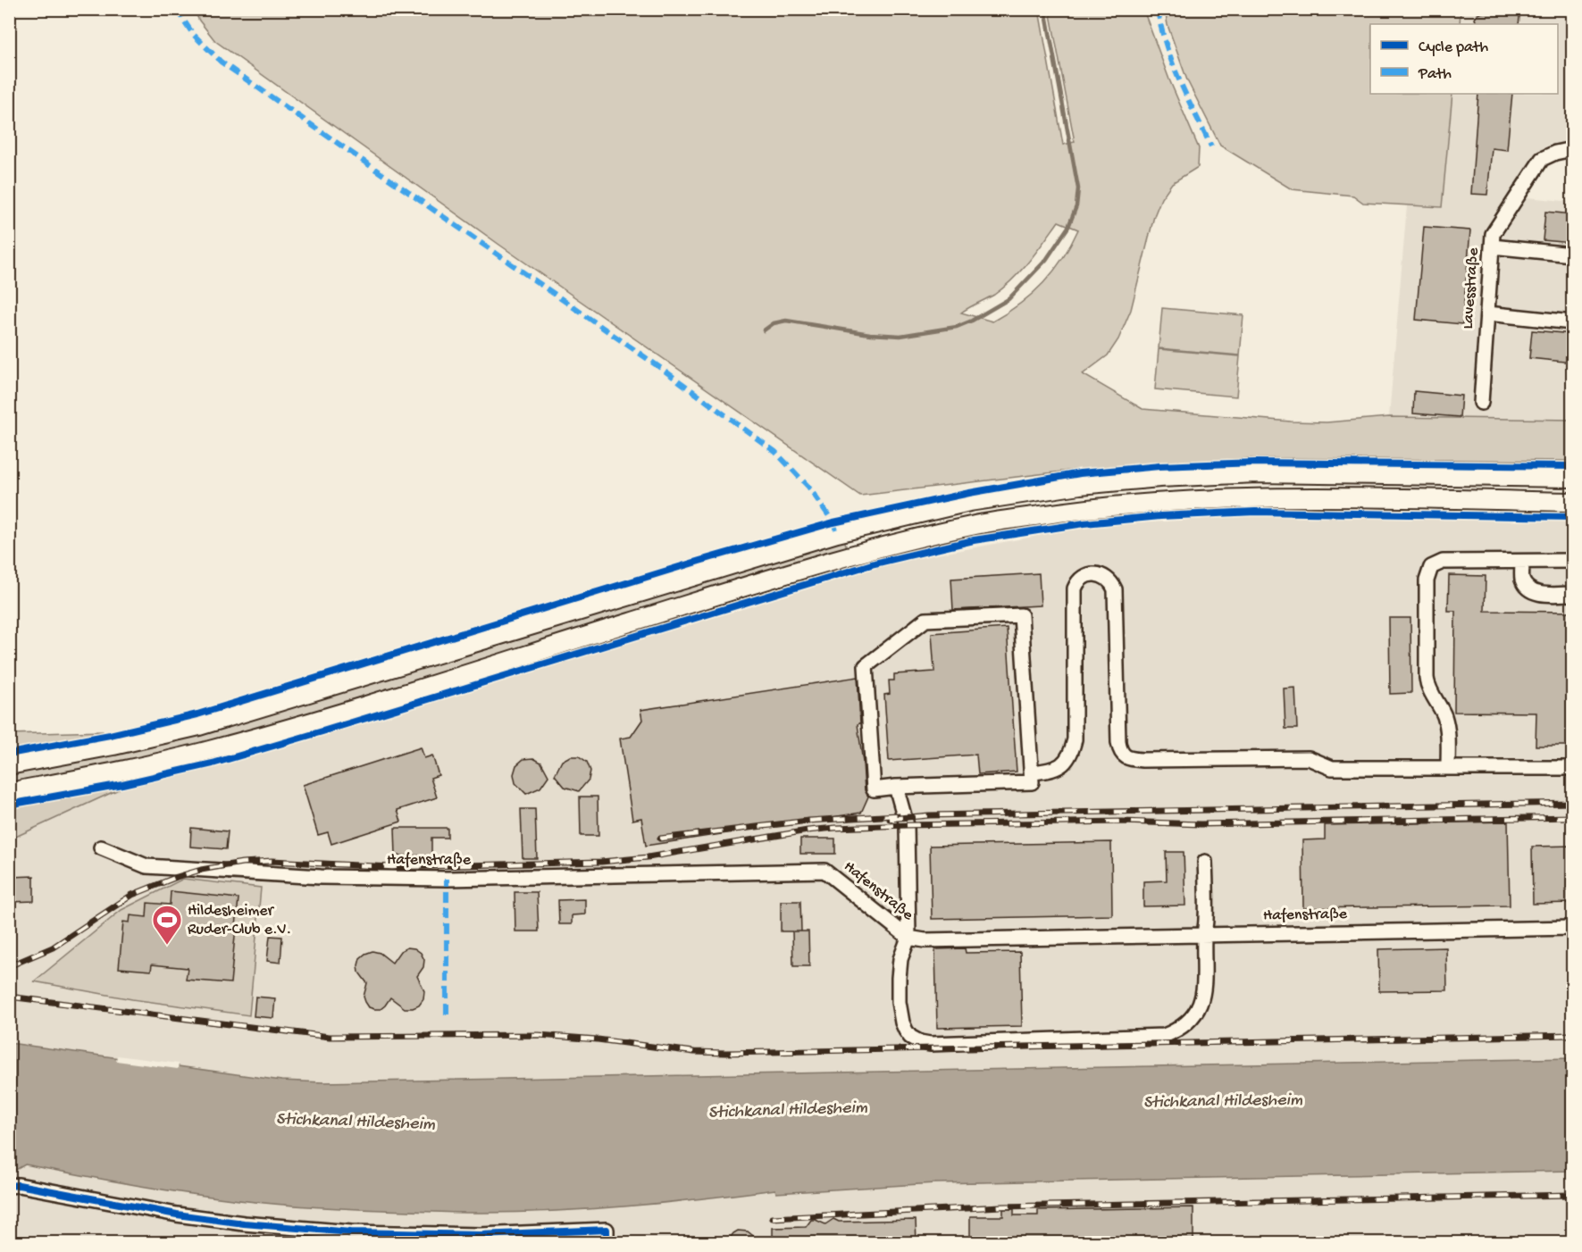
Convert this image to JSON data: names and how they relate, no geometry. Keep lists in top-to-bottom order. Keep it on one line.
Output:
{"streets":{"street":["Lavesstraße","Hafenstraße"]},"water":["Stichkanal Hildesheim"],"places":{"sports":["Hildesheimer Ruder-Club e.V."]},"legend":["Cycle path","Path"]}
